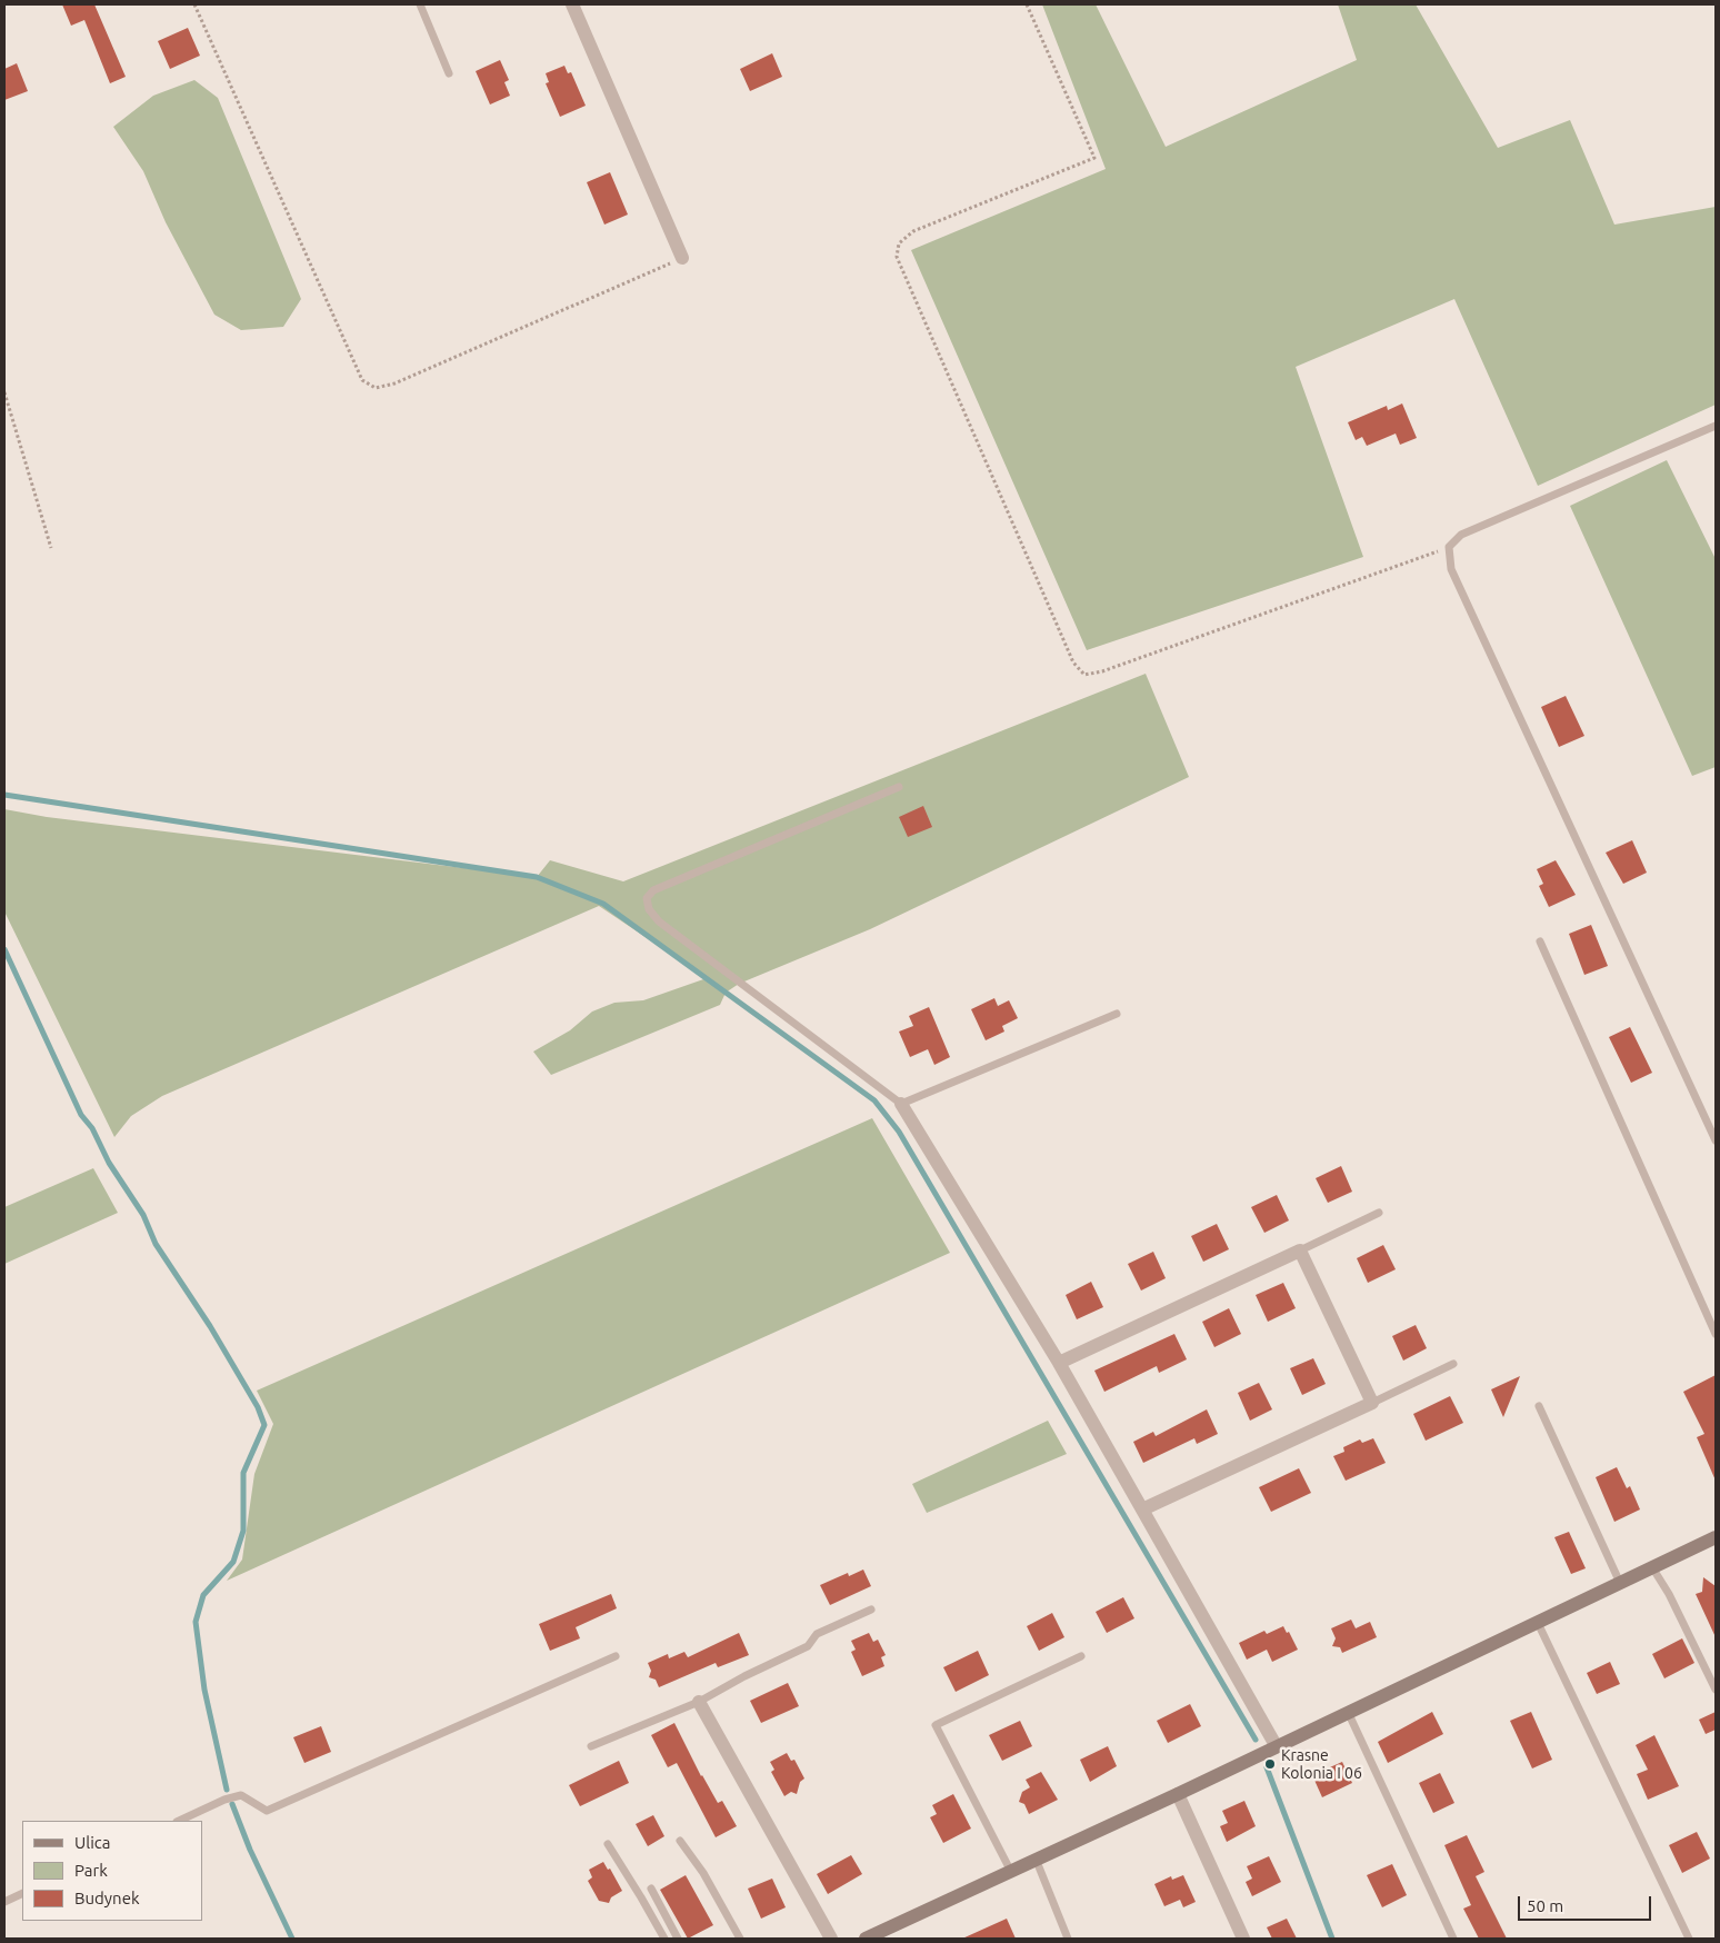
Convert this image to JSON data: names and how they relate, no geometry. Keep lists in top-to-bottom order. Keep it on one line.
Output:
{"places":["Krasne Kolonia I 06"],"legend":["Ulica","Park","Budynek"],"scale_bar":"50 m"}
